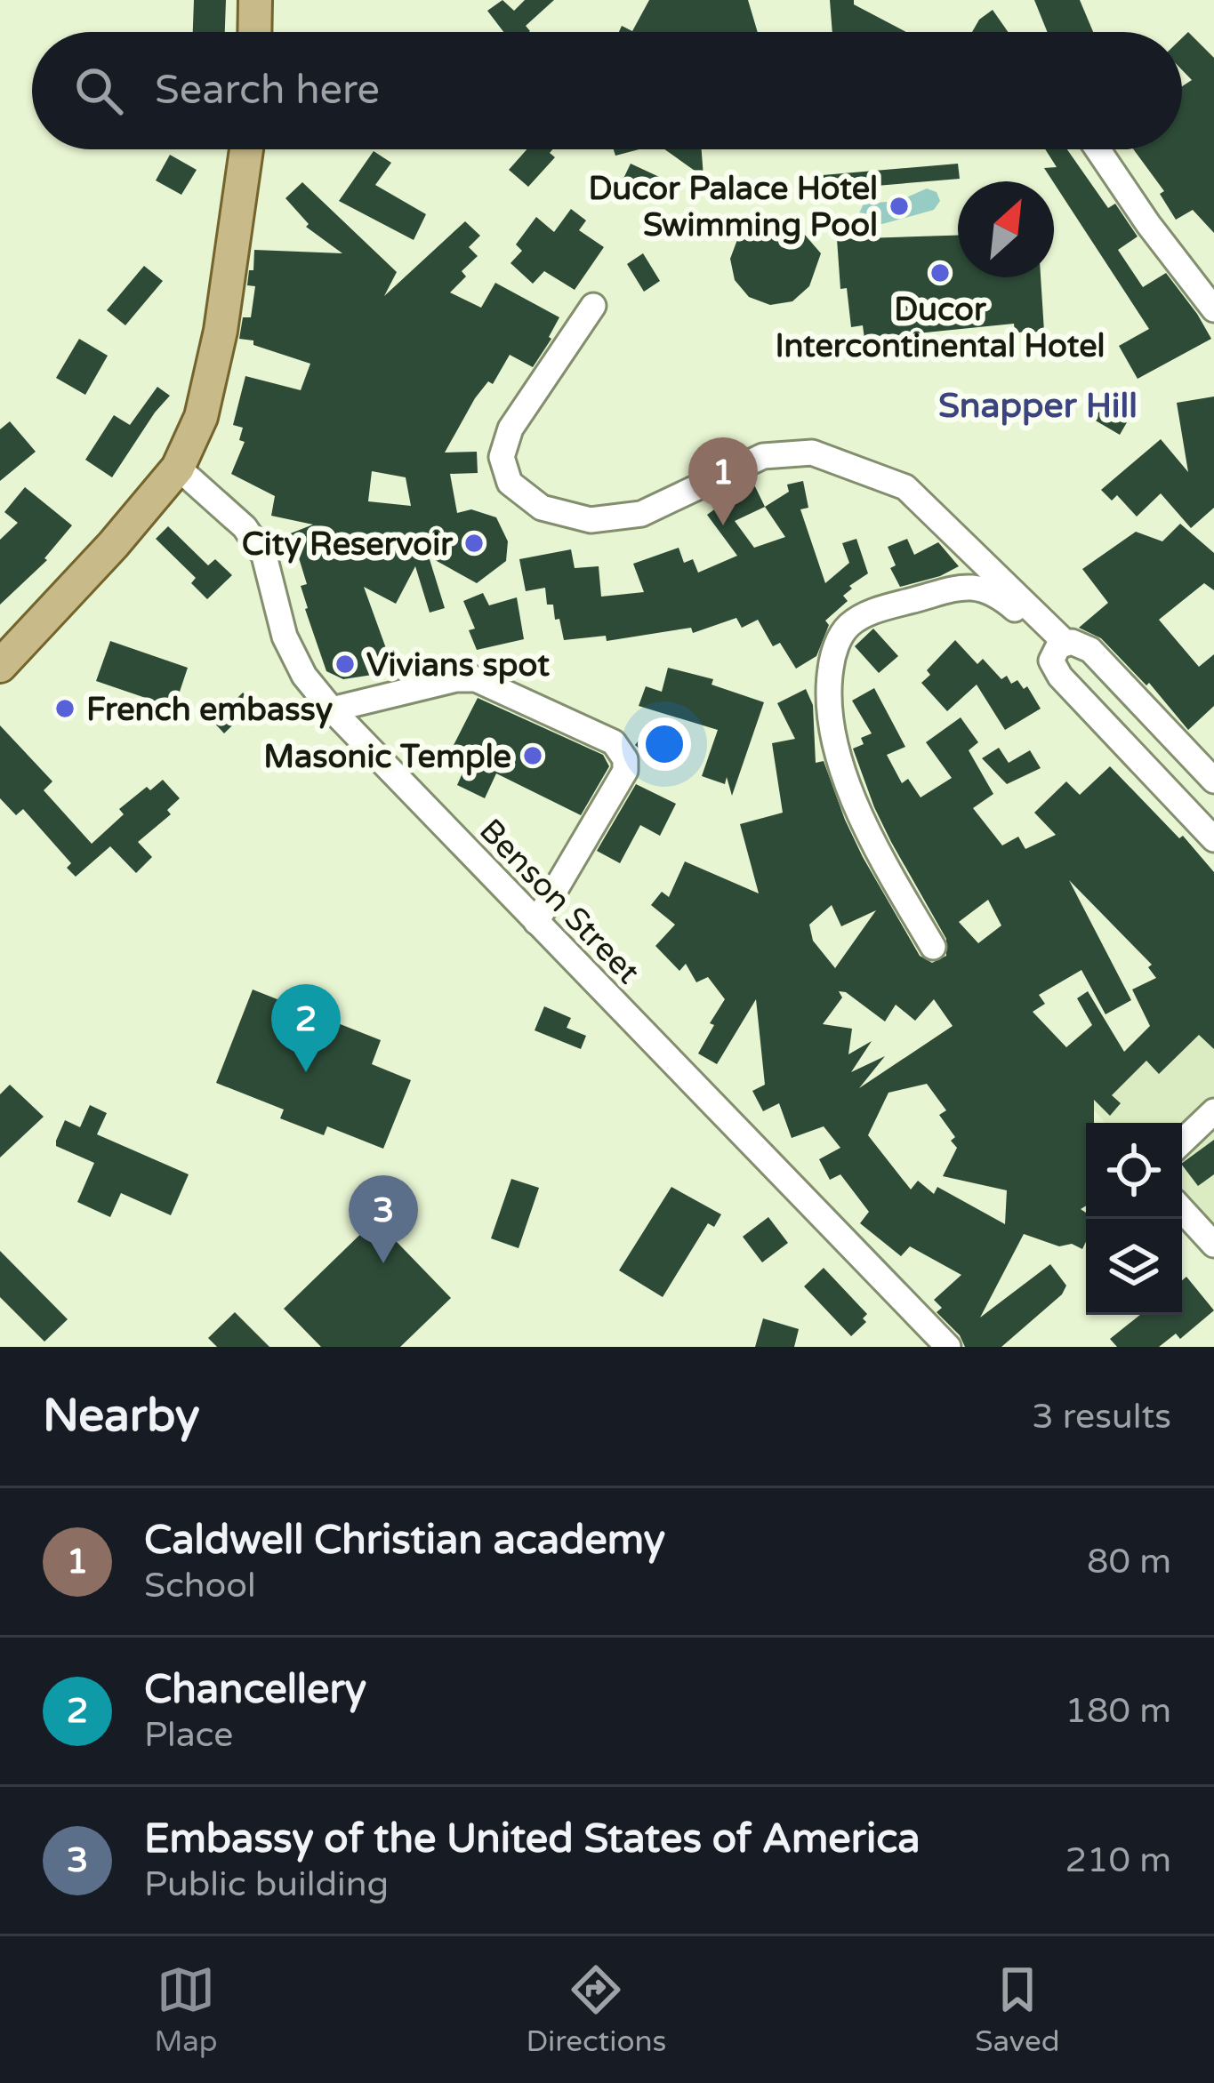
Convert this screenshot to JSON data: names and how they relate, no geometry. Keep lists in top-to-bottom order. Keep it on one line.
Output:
{"streets":{"street":["Benson Street"]},"districts":["Snapper Hill"],"places":["Ducor Palace Hotel Swimming Pool","Ducor Intercontinental Hotel","City Reservoir","Vivians spot","French embassy","Masonic Temple"],"north":"top right","page":{"search":"Search here","pins":["1","2","3"],"heading":["Nearby","3 results"],"list":[{"mark":"1","name":"Caldwell Christian academy","note":"School","value":"80 m"},{"mark":"2","name":"Chancellery","note":"Place","value":"180 m"},{"mark":"3","name":"Embassy of the United States of America","note":"Public building","value":"210 m"}],"nav":["Map","Directions","Saved"]}}
